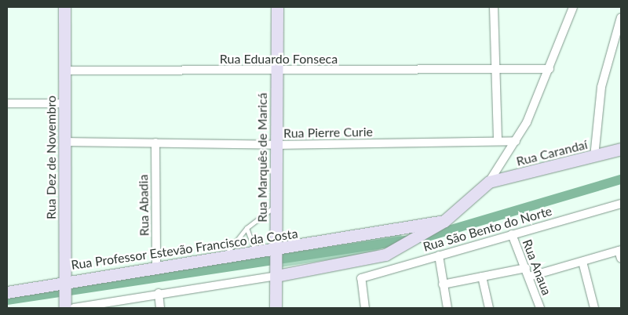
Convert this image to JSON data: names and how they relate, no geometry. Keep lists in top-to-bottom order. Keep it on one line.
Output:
{"streets":{"street":["Rua Eduardo Fonseca","Rua Pierre Curie","Rua Carandaí","Rua Dez de Novembro","Rua Marquês de Maricá","Rua Abadia","Rua São Bento do Norte","Rua Professor Estevão Francisco da Costa","Rua Anaua"]},"crossings":[["Rua Eduardo Fonseca","Rua Dez de Novembro"],["Rua Eduardo Fonseca","Rua Marquês de Maricá"],["Rua Pierre Curie","Rua Dez de Novembro"],["Rua Pierre Curie","Rua Marquês de Maricá"],["Rua Pierre Curie","Rua Abadia"],["Rua Carandaí","Rua Professor Estevão Francisco da Costa"],["Rua Dez de Novembro","Rua Professor Estevão Francisco da Costa"],["Rua Marquês de Maricá","Rua Professor Estevão Francisco da Costa"],["Rua Abadia","Rua Professor Estevão Francisco da Costa"],["Rua São Bento do Norte","Rua Anaua"]]}
